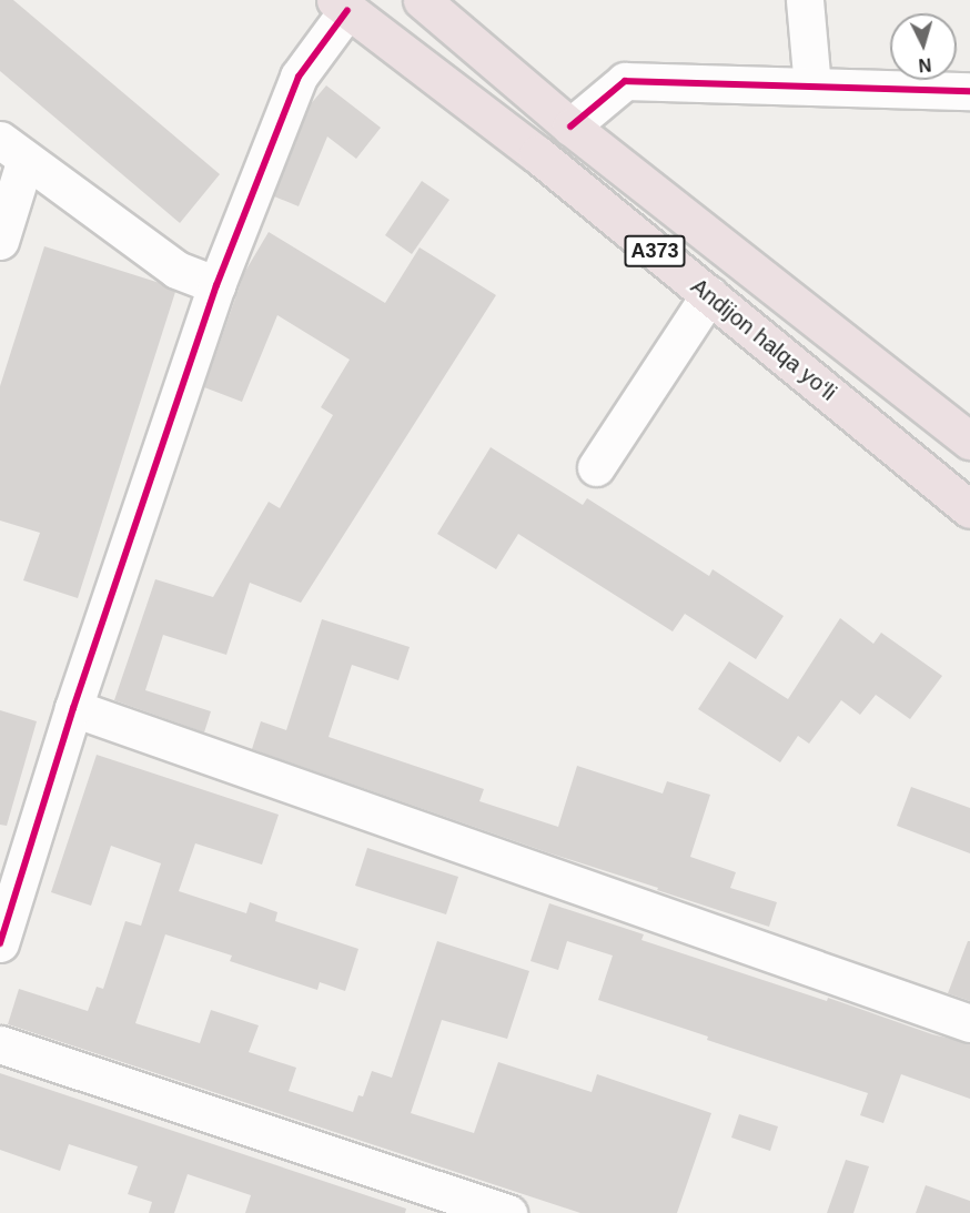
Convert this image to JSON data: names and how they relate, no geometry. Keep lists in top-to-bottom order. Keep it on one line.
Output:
{"streets":{"highway":["A373","Andijon halqa yo‘li"]},"north":"bottom"}
